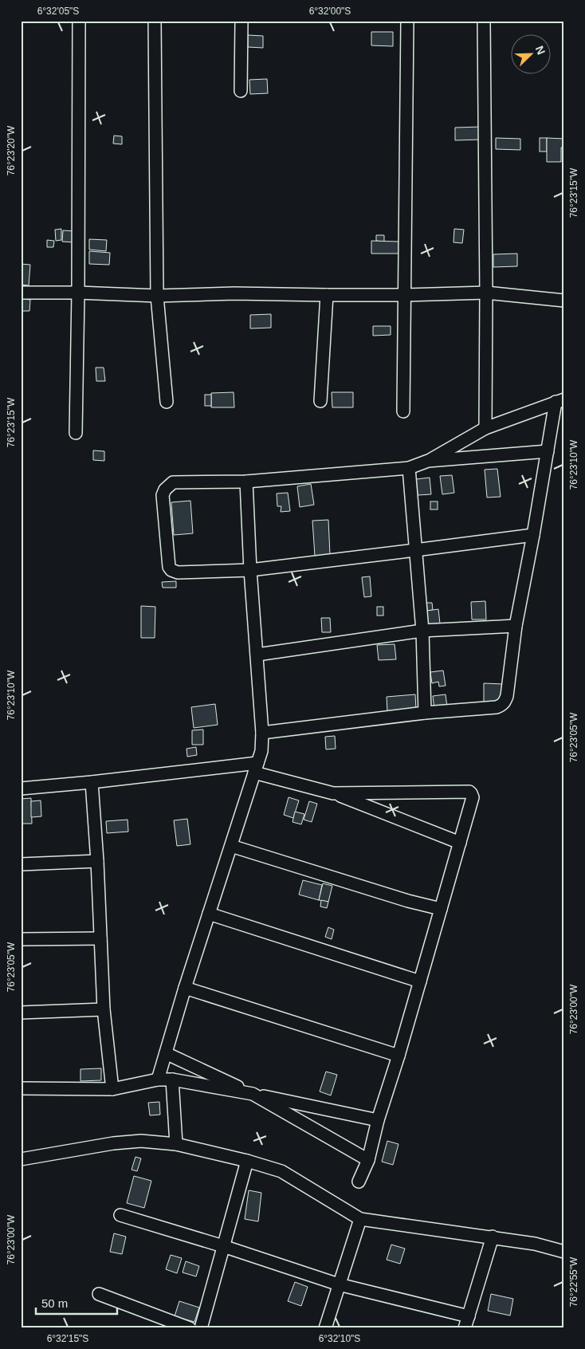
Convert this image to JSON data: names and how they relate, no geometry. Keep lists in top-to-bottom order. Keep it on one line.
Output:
{"scale_bar":"50 m","north":"top right","coordinates":["6°32'05\"S","6°32'00\"S","76°23'20\"W","76°23'15\"W","76°23'10\"W","76°23'05\"W","76°23'00\"W","76°22'55\"W","6°32'15\"S","6°32'10\"S"]}
